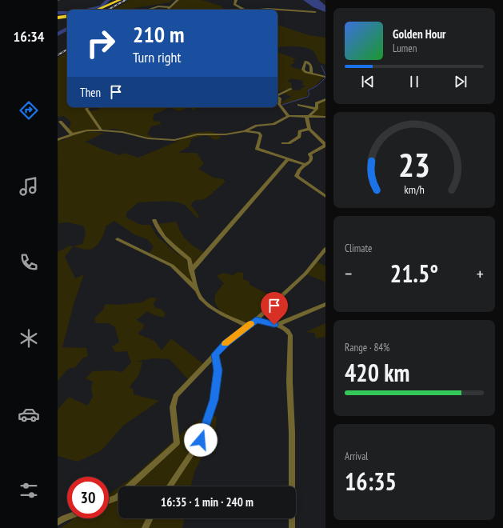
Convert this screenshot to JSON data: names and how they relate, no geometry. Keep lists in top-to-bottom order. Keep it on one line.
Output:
{"page":{"tabs":"16:34","turn":["210 m","Turn right"],"song":["Golden Hour","Lumen"],"then":"Then","tile":["Climate",["Range · 84%","420 km"],["Arrival","16:35"]],"heat":["−","21.5°","+"],"limit":"30","trip":"16:35 · 1 min · 240 m","gauge":["23","km/h"]}}
